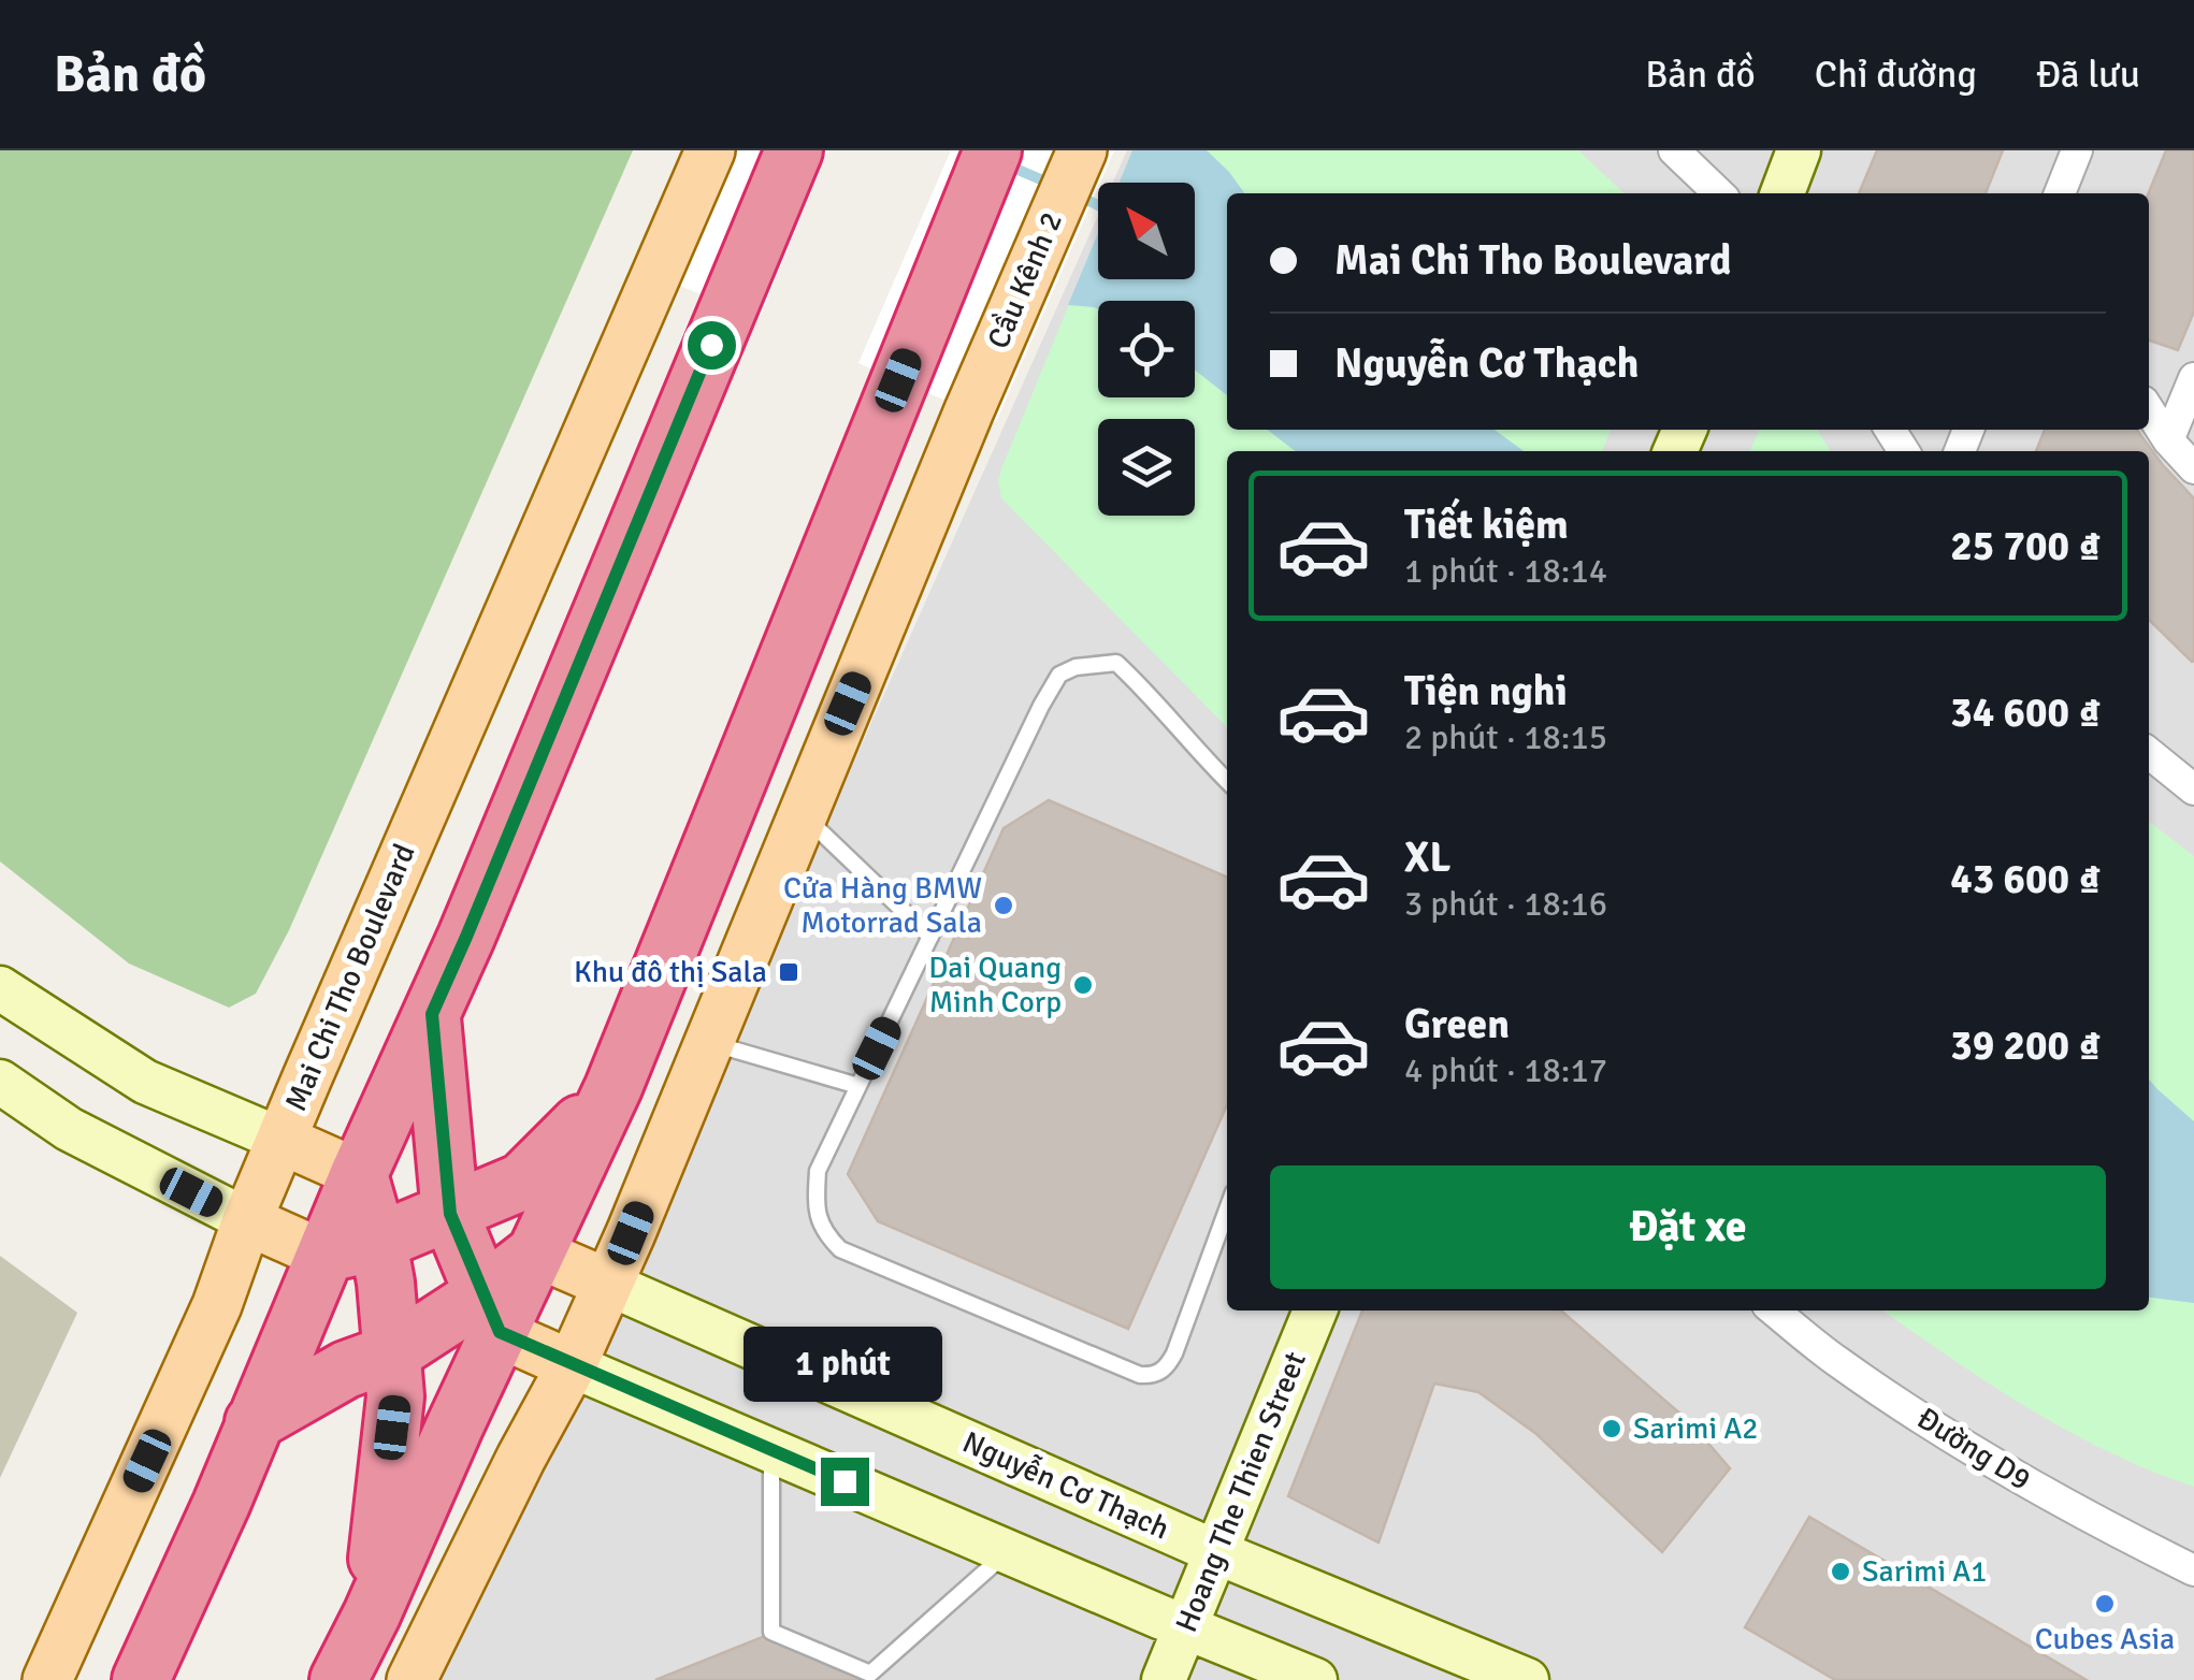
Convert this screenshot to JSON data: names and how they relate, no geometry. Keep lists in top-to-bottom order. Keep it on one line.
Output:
{"streets":{"main road":["Cầu Kênh 2","Mai Chi Tho Boulevard","Nguyễn Cơ Thạch","Hoang The Thien Street"],"street":["Đường D9"]},"crossings":[["Nguyễn Cơ Thạch","Hoang The Thien Street"]],"places":{"other":["Cửa Hàng BMW Motorrad Sala","Dai Quang Minh Corp","Sarimi A2","Sarimi A1","Cubes Asia"],"transit":["Khu đô thị Sala"]},"north":"top left","page":{"header":"Bản đồ","nav":["Bản đồ","Chỉ đường","Đã lưu"],"banner":["Mai Chi Tho Boulevard","Nguyễn Cơ Thạch"],"list":[{"name":"Tiết kiệm","note":"1 phút · 18:14","value":"25 700 ₫"},{"name":"Tiện nghi","note":"2 phút · 18:15","value":"34 600 ₫"},{"name":"XL","note":"3 phút · 18:16","value":"43 600 ₫"},{"name":"Green","note":"4 phút · 18:17","value":"39 200 ₫"}],"buttons":"Đặt xe","bubble":"1 phút"}}
